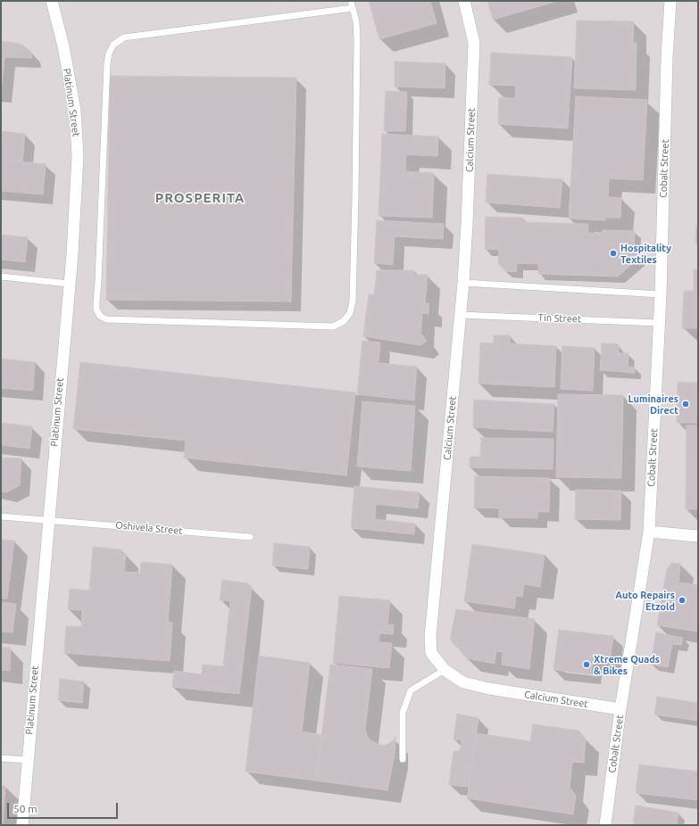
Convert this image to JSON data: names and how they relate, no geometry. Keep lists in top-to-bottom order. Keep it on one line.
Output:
{"streets":{"street":["Platinum Street","Calcium Street","Cobalt Street"],"lane":["Tin Street","Oshivela Street"]},"crossings":[["Platinum Street","Oshivela Street"],["Calcium Street","Cobalt Street"],["Calcium Street","Tin Street"],["Cobalt Street","Tin Street"]],"districts":["PROSPERITA"],"places":["Hospitality Textiles","Luminaires Direct","Auto Repairs Etzold","Xtreme Quads & Bikes"],"scale_bar":"50 m"}
